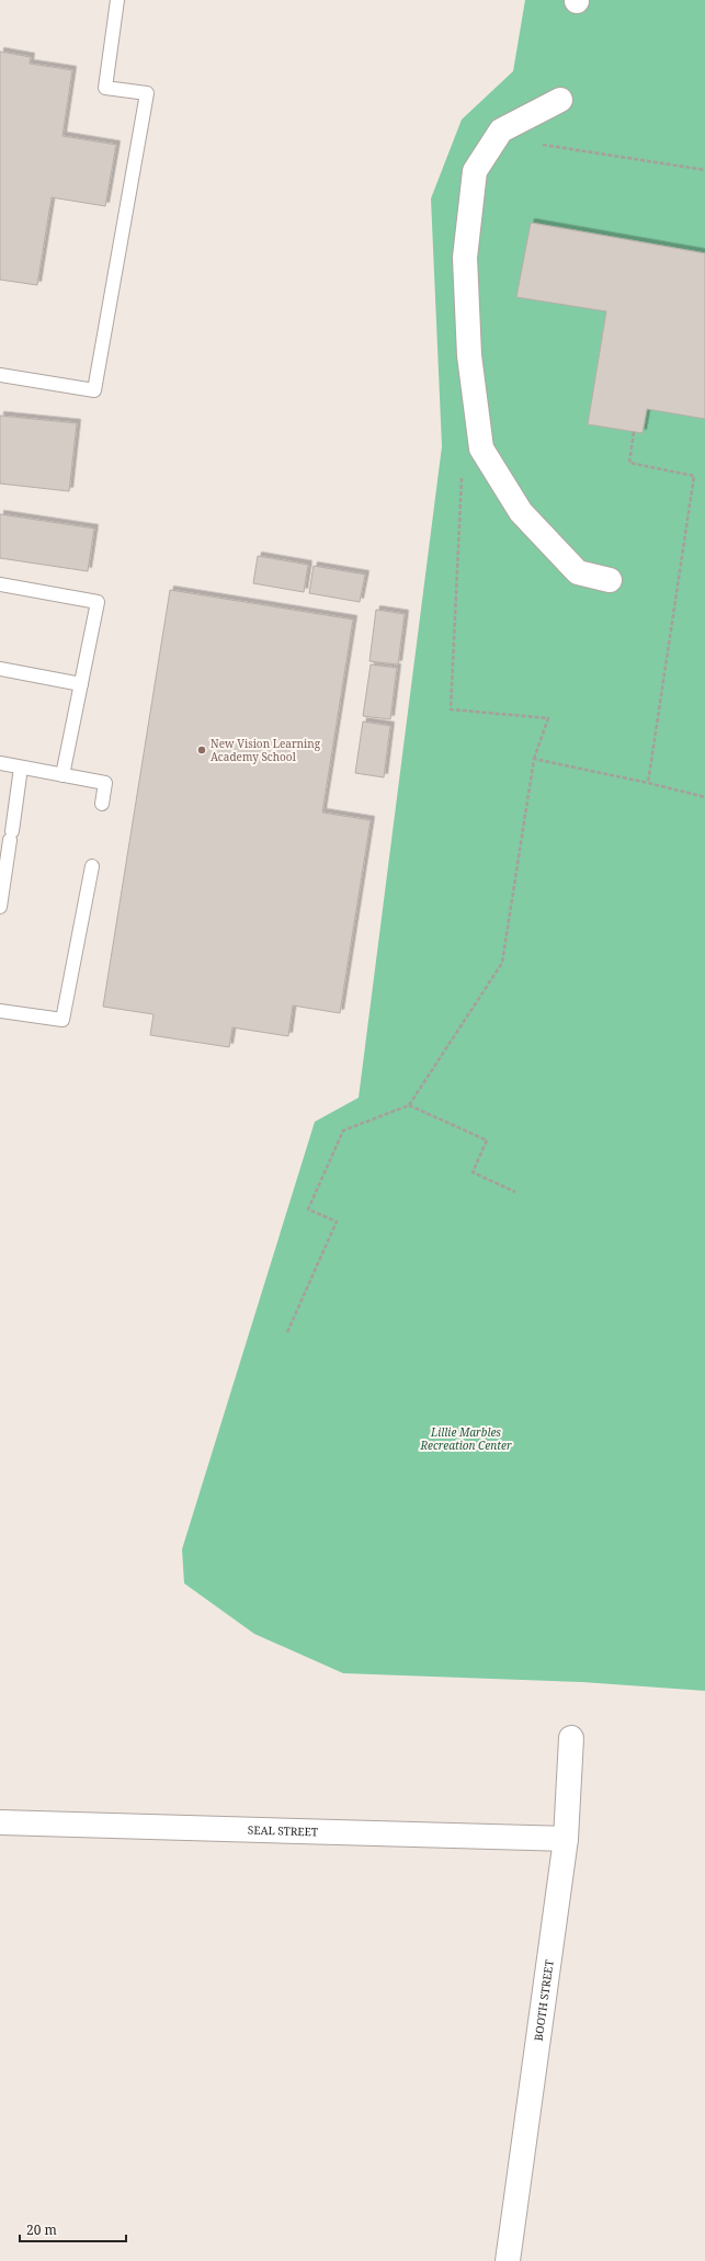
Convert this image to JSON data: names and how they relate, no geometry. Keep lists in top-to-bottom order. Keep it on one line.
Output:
{"streets":{"street":["SEAL STREET","BOOTH STREET"]},"crossings":[["SEAL STREET","BOOTH STREET"]],"parks":["Lillie Marbles Recreation Center"],"places":["New Vision Learning Academy School"],"scale_bar":"20 m"}
